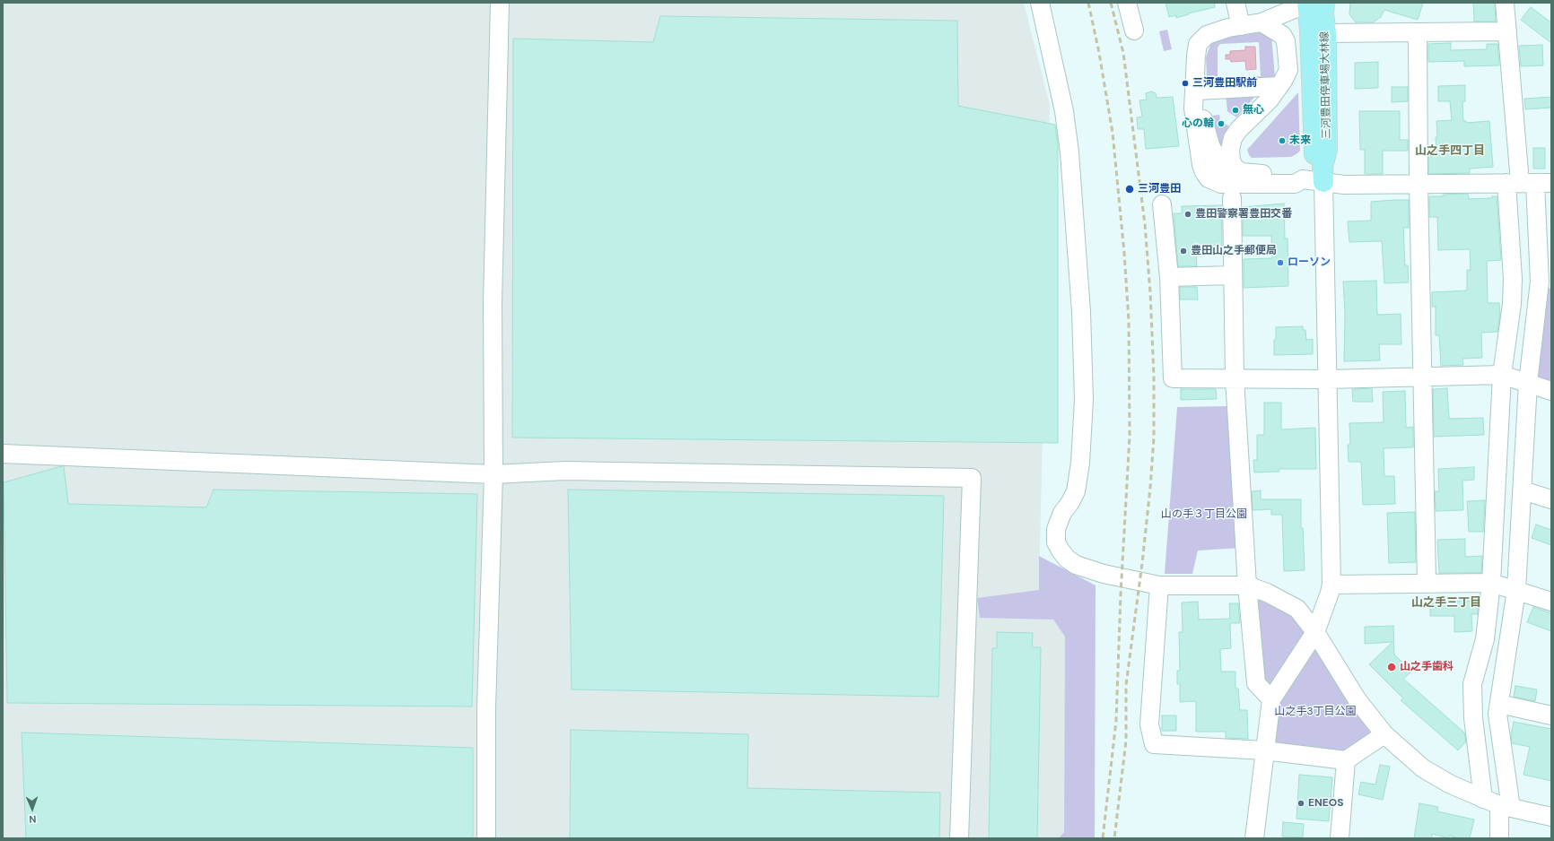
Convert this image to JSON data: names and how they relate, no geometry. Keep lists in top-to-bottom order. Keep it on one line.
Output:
{"streets":{"main road":["三河豊田停車場大林線"]},"districts":["山之手四丁目","山之手三丁目"],"parks":["山の手３丁目公園","山之手3丁目公園"],"places":["三河豊田駅前","無心","心の輪","未来","三河豊田","豊田警察署豊田交番","豊田山之手郵便局","ローソン","山之手歯科","ENEOS"],"north":"bottom"}
